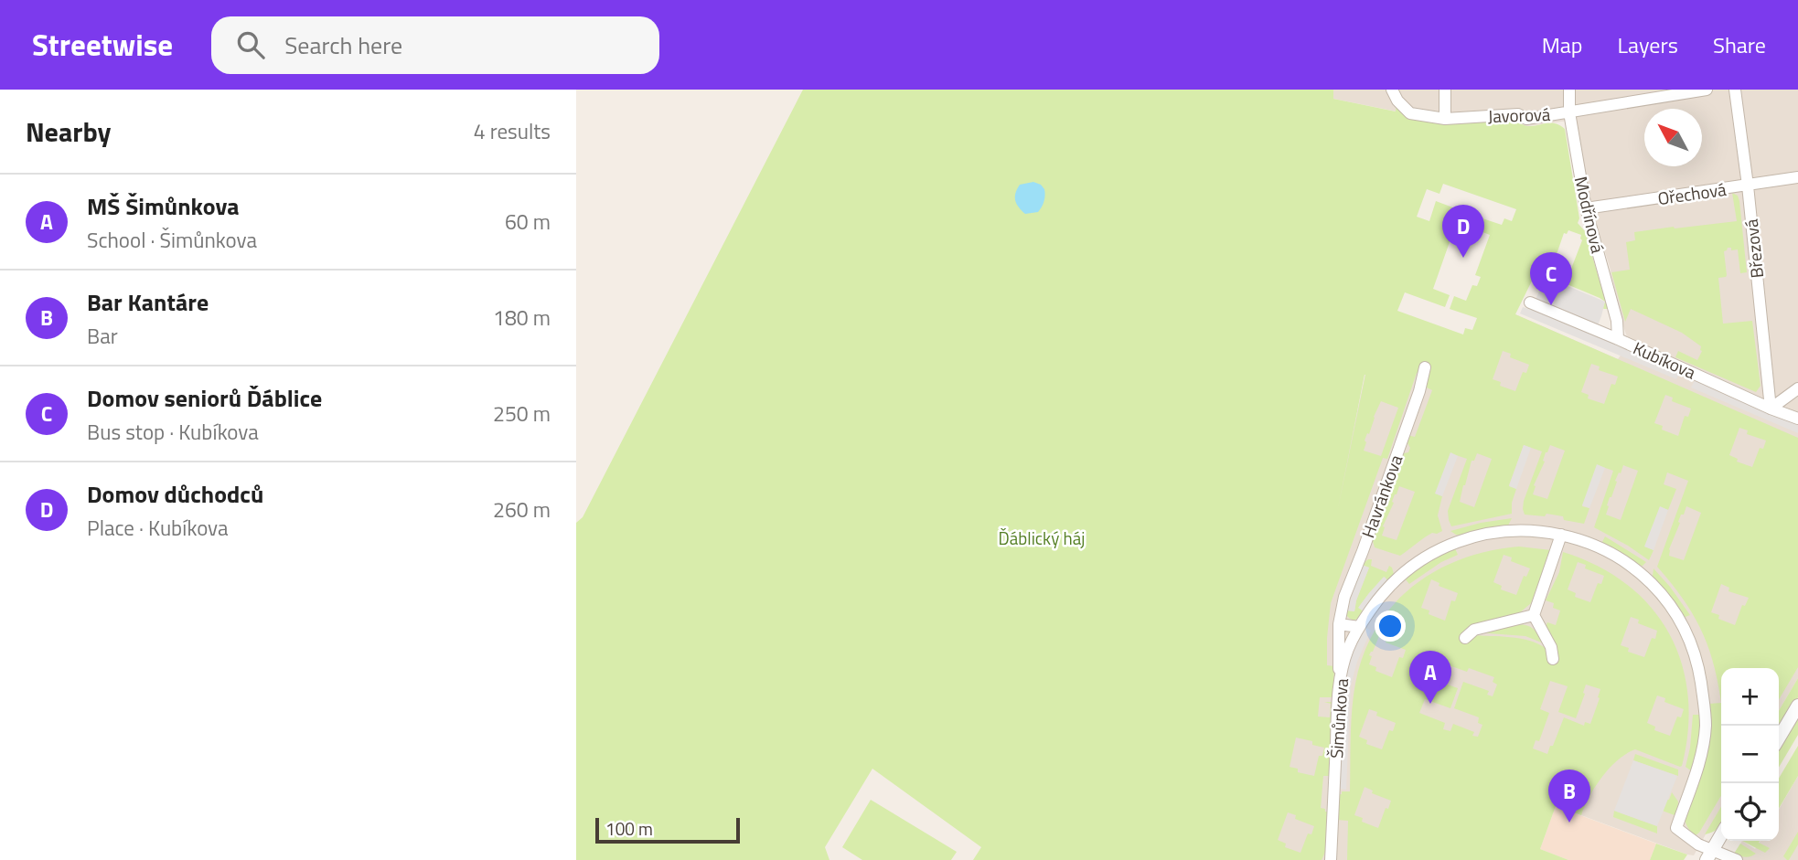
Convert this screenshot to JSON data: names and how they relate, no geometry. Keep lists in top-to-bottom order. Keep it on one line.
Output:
{"streets":{"street":["Javorová","Ořechová","Modřínová","Březová","Kubíkova","Havránkova","Šimůnkova"]},"crossings":[["Javorová","Modřínová"],["Ořechová","Modřínová"],["Ořechová","Březová"],["Modřínová","Kubíkova"],["Březová","Kubíkova"],["Havránkova","Šimůnkova"]],"parks":["Ďáblický háj"],"scale_bar":"100 m","north":"top left","page":{"header":"Streetwise","search":"Search here","nav":["Map","Layers","Share"],"heading":["Nearby","4 results"],"list":[{"mark":"A","name":"MŠ Šimůnkova","note":"School · Šimůnkova","value":"60 m"},{"mark":"B","name":"Bar Kantáre","note":"Bar","value":"180 m"},{"mark":"C","name":"Domov seniorů Ďáblice","note":"Bus stop · Kubíkova","value":"250 m"},{"mark":"D","name":"Domov důchodců","note":"Place · Kubíkova","value":"260 m"}],"pins":["D","C","A","B"],"map_buttons":["+","−"],"scale":"100 m"}}
